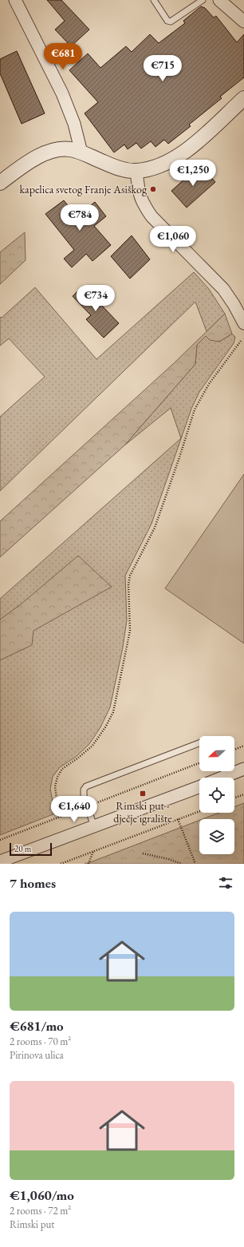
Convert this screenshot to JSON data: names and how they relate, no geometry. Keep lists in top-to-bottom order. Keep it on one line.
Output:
{"places":{"other":["kapelica svetog Franje Asiškog"],"transit":["Rimski put - dječje igralište"]},"scale_bar":"20 m","north":"left","page":{"price":["€681","€715","€1,250","€784","€1,060","€734","€1,640"],"scale":"20 m","heading":"7 homes","list":[{"name":"€681/mo","note":"2 rooms · 70 m² · Pirinova ulica"},{"name":"€1,060/mo","note":"2 rooms · 72 m² · Rimski put"}]}}
